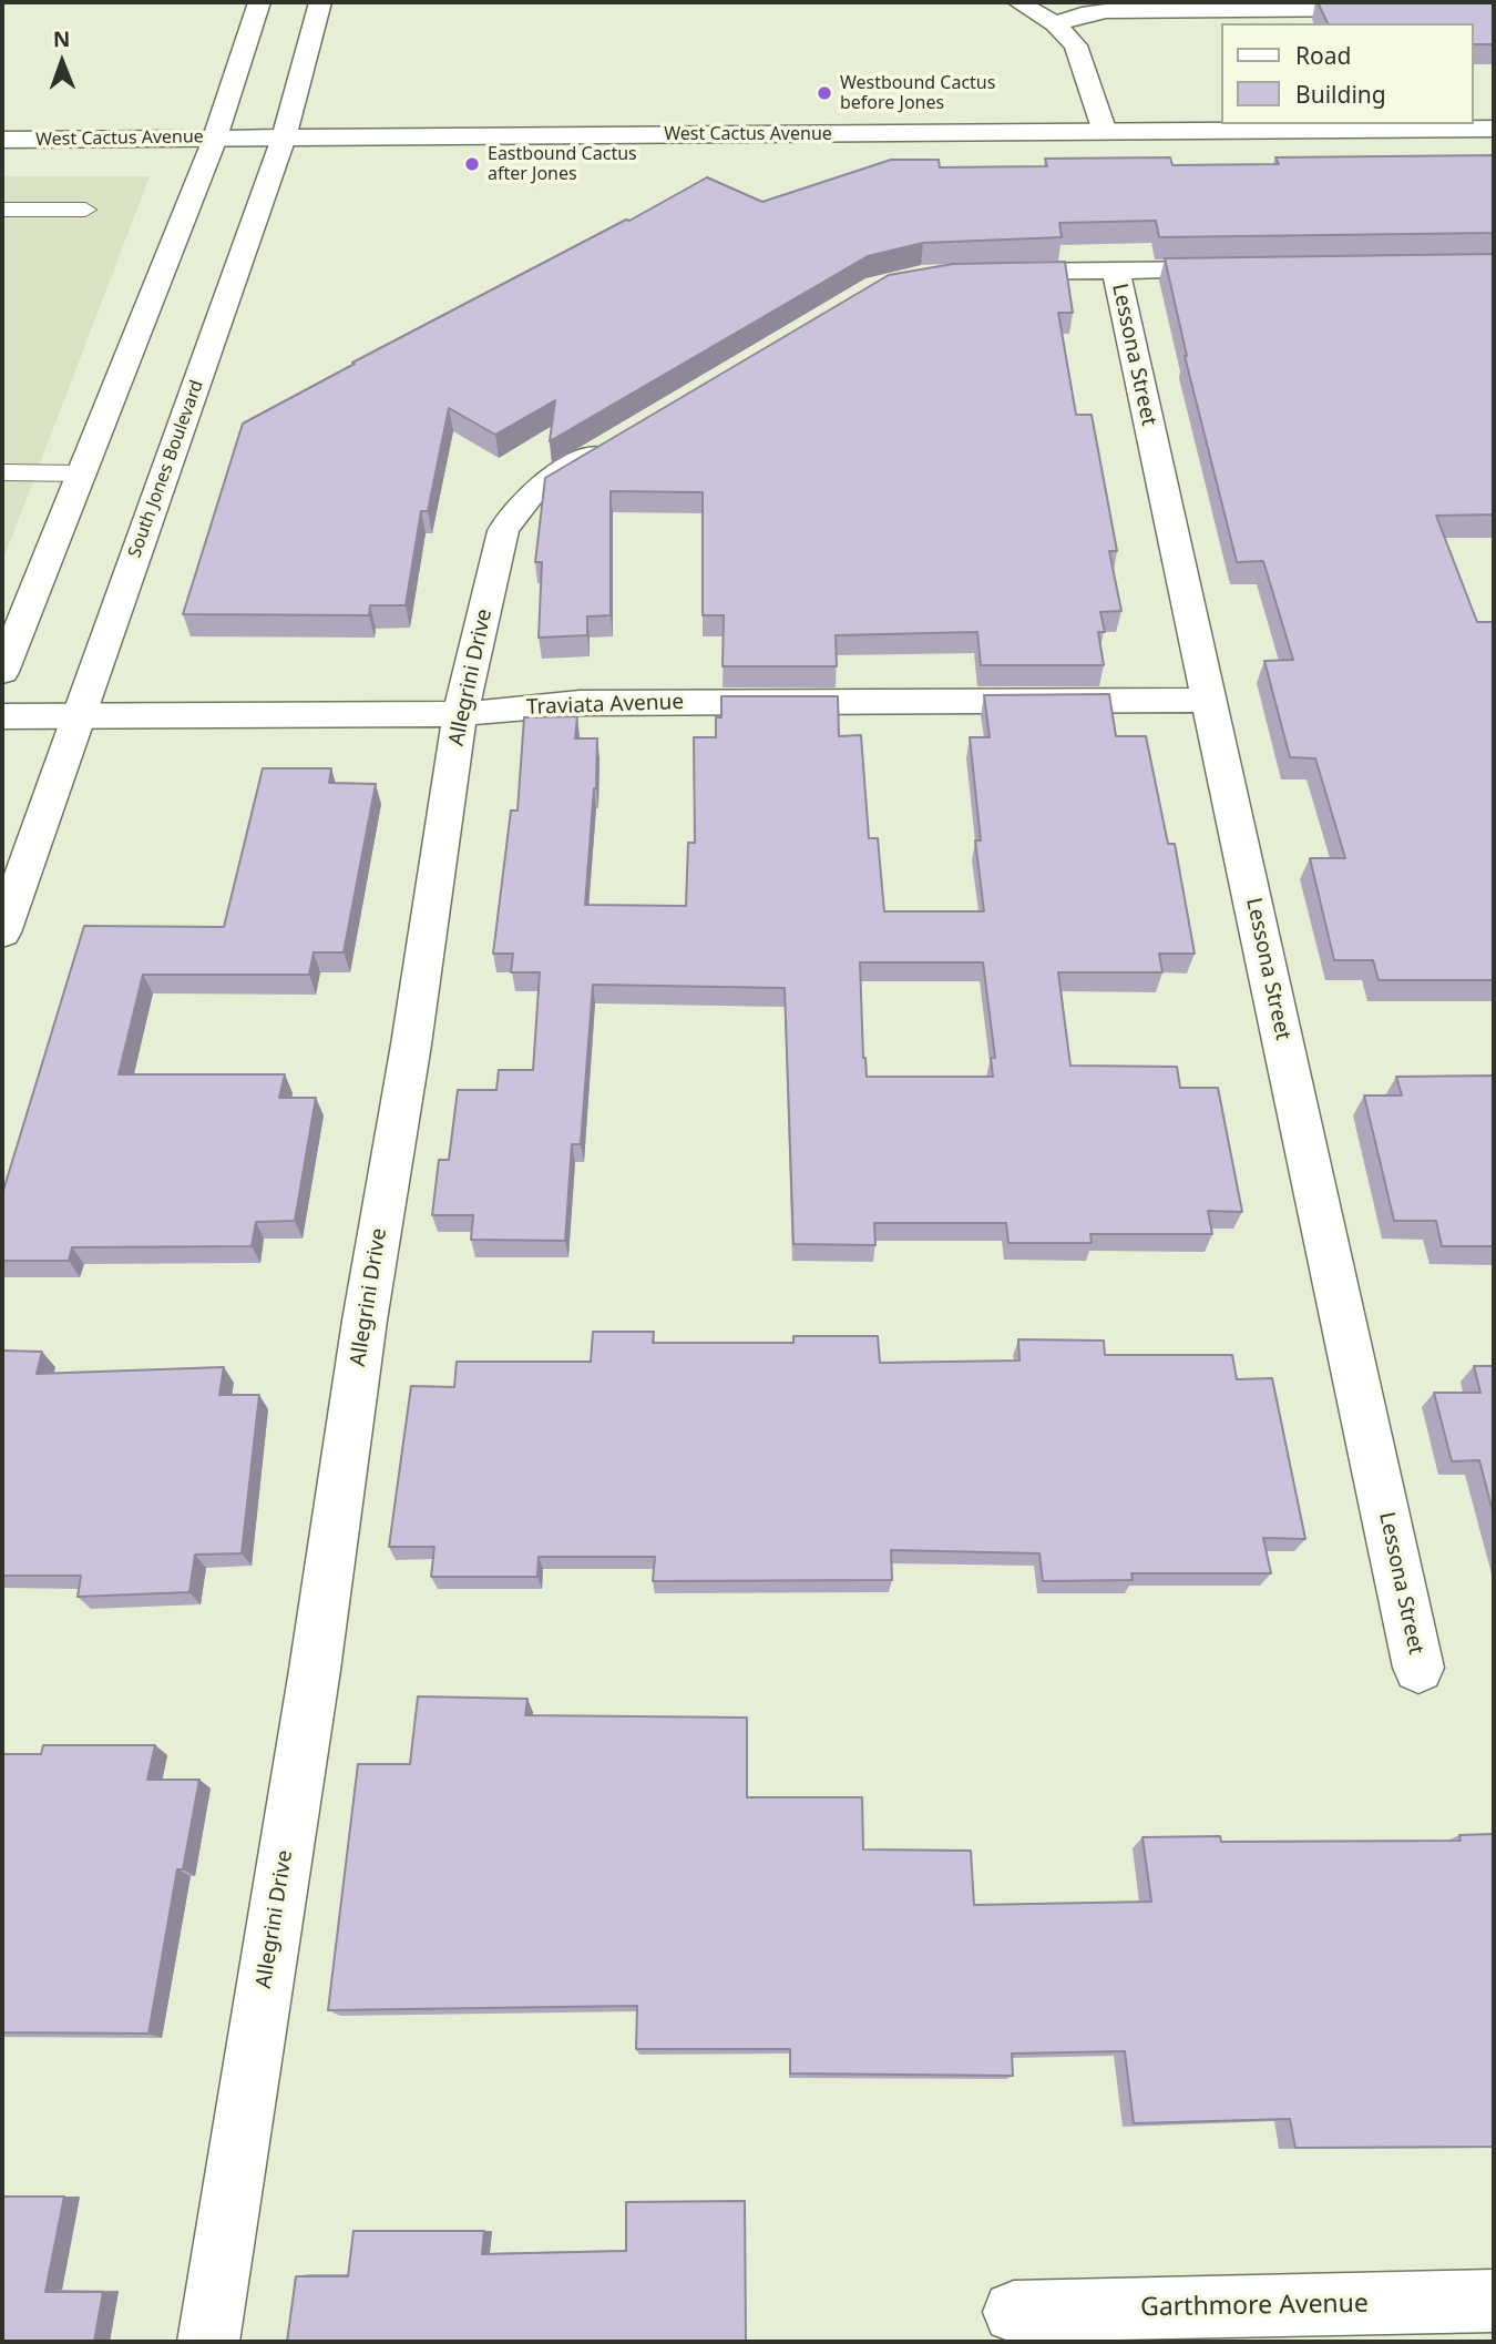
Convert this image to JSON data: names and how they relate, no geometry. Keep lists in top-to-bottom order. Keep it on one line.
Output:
{"streets":{"street":["West Cactus Avenue","Lessona Street","South Jones Boulevard","Allegrini Drive","Traviata Avenue","Garthmore Avenue"]},"crossings":[["West Cactus Avenue","South Jones Boulevard"],["Lessona Street","Traviata Avenue"],["South Jones Boulevard","Traviata Avenue"],["Allegrini Drive","Traviata Avenue"]],"places":["Westbound Cactus before Jones","Eastbound Cactus after Jones"],"legend":["Road","Building"],"north":"top"}
